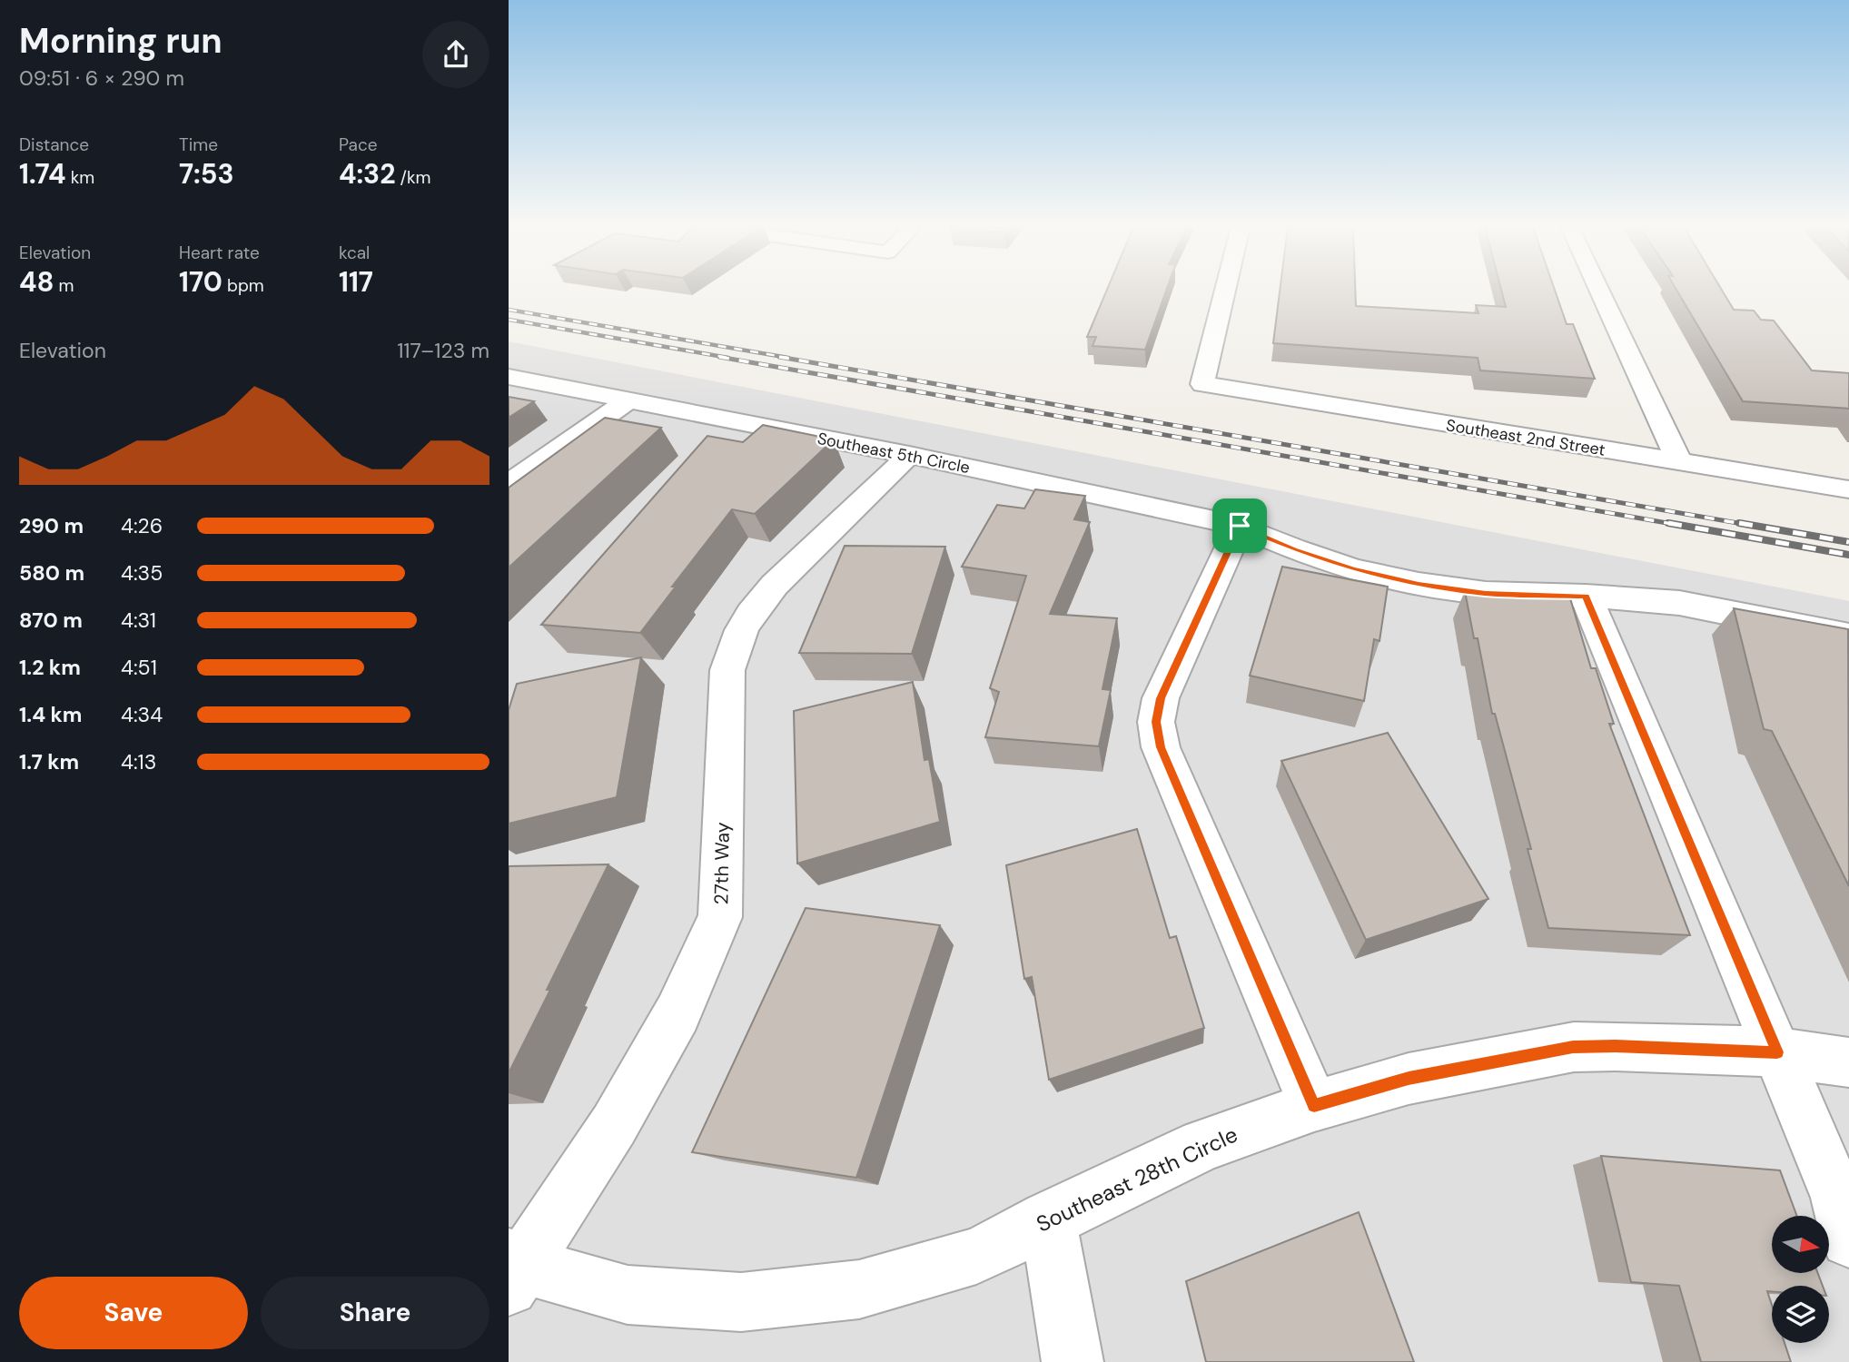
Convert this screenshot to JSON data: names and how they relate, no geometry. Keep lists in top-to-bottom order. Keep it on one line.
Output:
{"streets":{"street":["Southeast 2nd Street","Southeast 5th Circle","27th Way","Southeast 28th Circle"]},"crossings":[["Southeast 5th Circle","27th Way"],["27th Way","Southeast 28th Circle"]],"north":"right","page":{"heading":["Morning run","09:51 · 6 × 290 m"],"stats":[["Distance","1.74 km"],["Time","7:53"],["Pace","4:32 /km"],["Elevation","48 m"],["Heart rate","170 bpm"],["kcal","117"]],"chart":["Elevation","117–123 m"],"list":[{"name":"290 m","note":"4:26"},{"name":"580 m","note":"4:35"},{"name":"870 m","note":"4:31"},{"name":"1.2 km","note":"4:51"},{"name":"1.4 km","note":"4:34"},{"name":"1.7 km","note":"4:13"}],"buttons":["Save","Share"]}}
